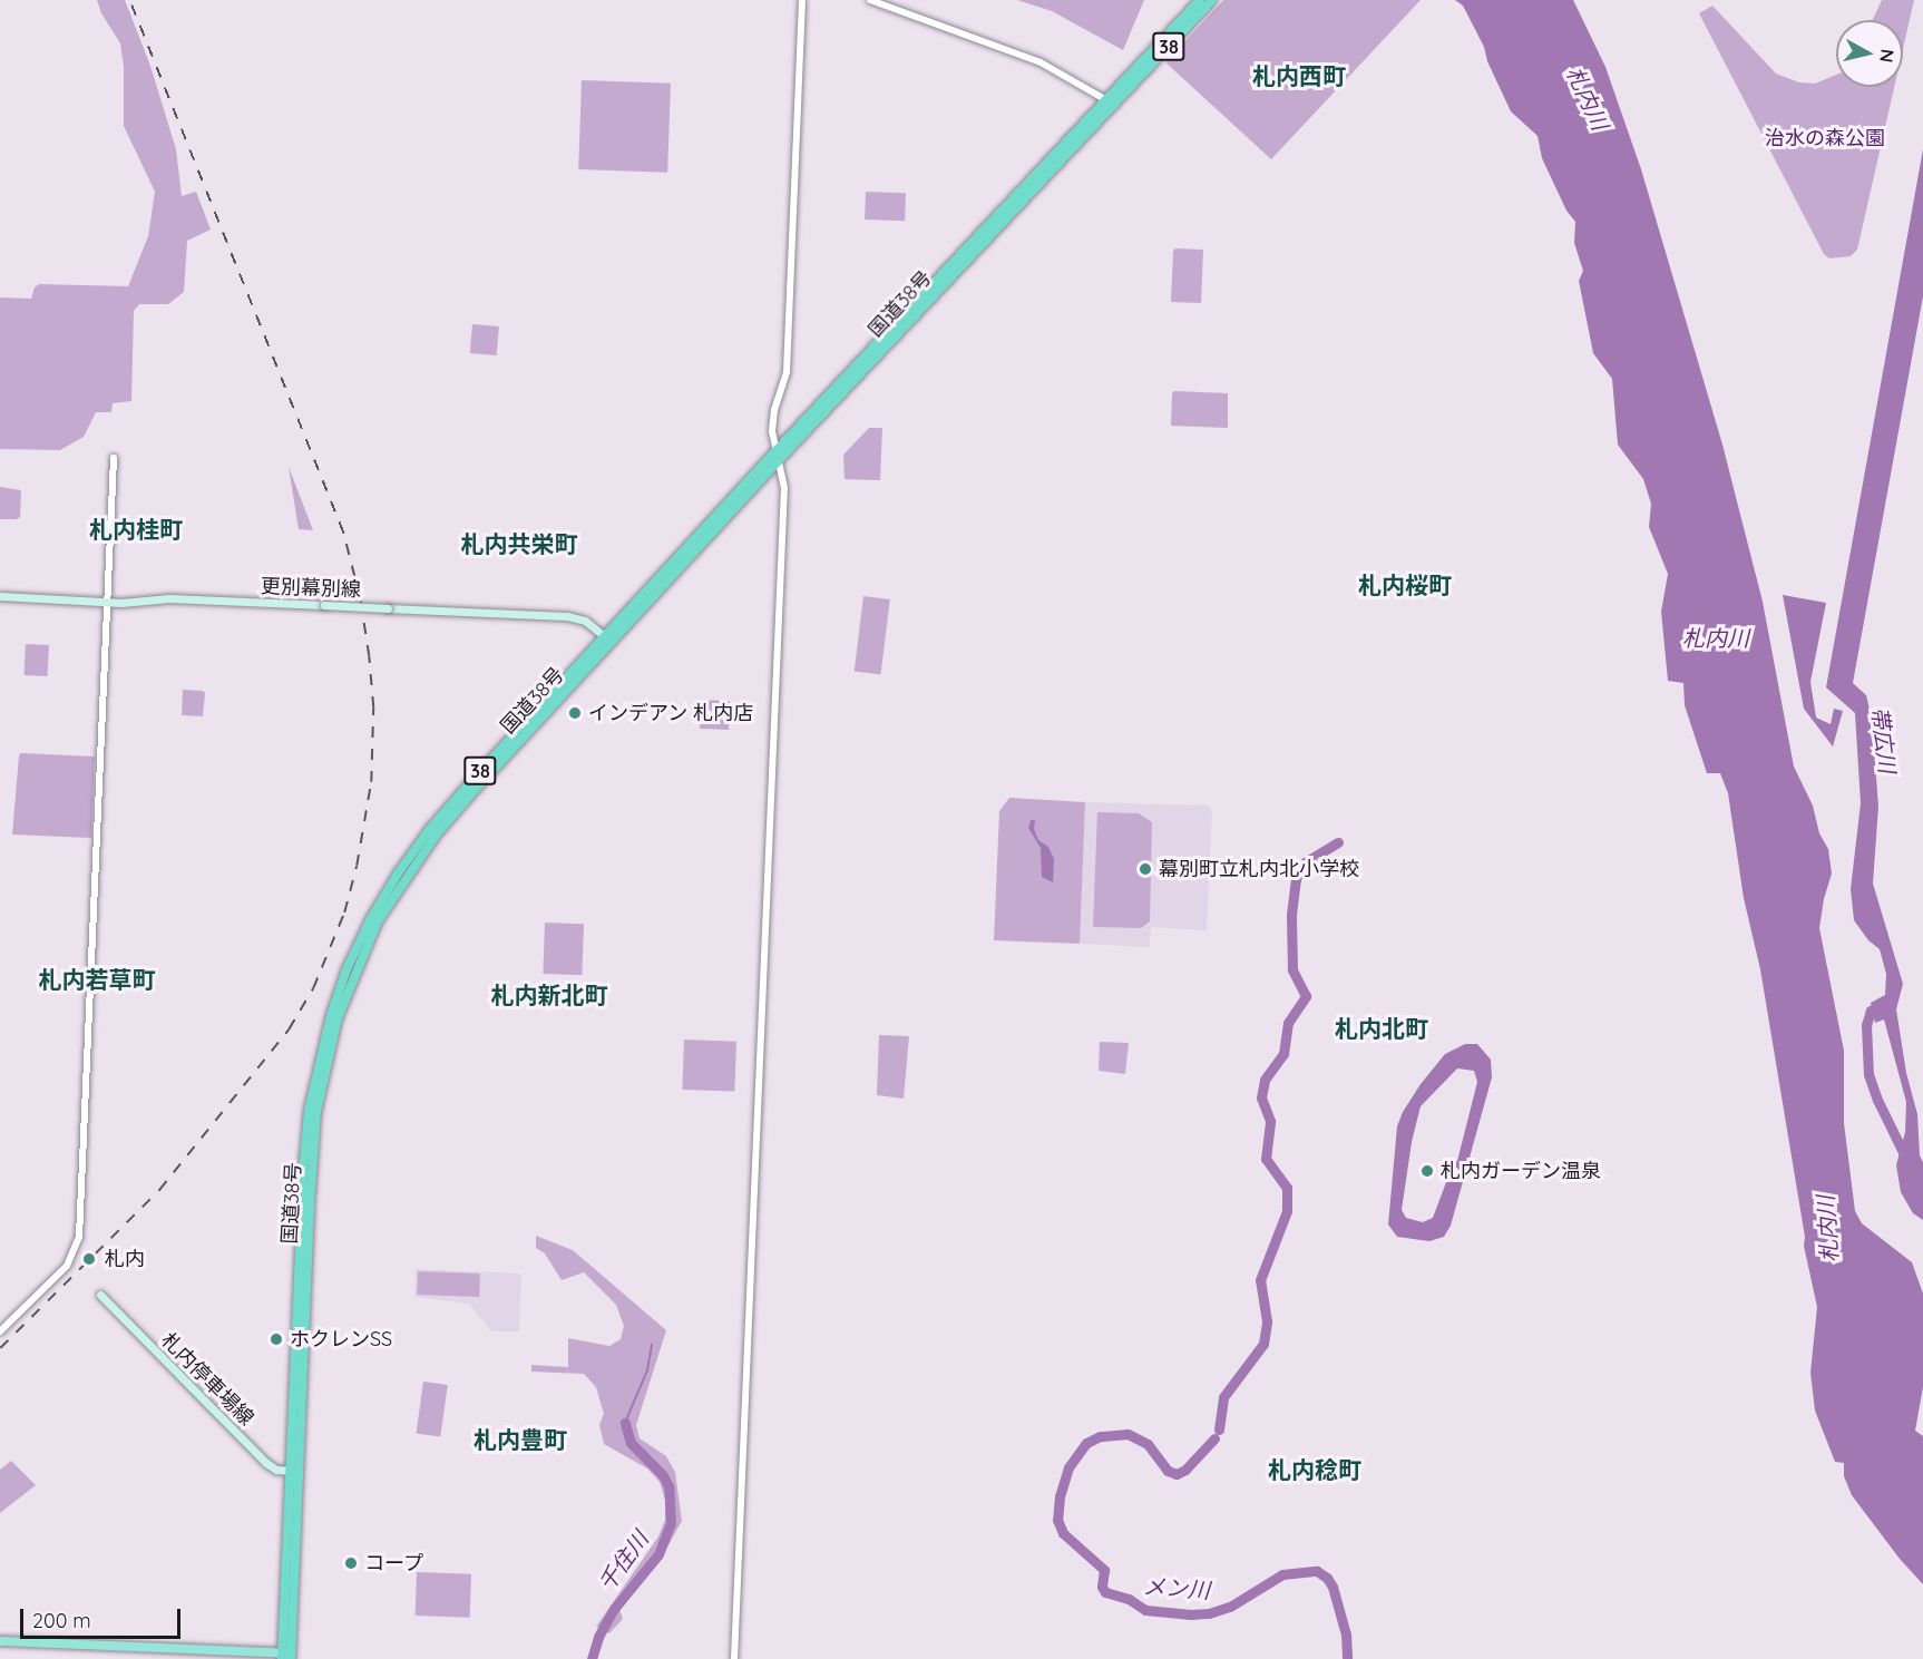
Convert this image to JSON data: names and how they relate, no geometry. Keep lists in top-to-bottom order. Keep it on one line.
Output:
{"streets":{"highway":["38","国道38号"],"main road":["更別幕別線","札内停車場線"]},"crossings":[["国道38号","更別幕別線"],["国道38号","札内停車場線"]],"districts":["札内西町","札内桂町","札内共栄町","札内桜町","札内若草町","札内新北町","札内北町","札内豊町","札内稔町"],"water":["札内川","帯広川","千住川","メン川"],"parks":["治水の森公園"],"places":["インデアン 札内店","幕別町立札内北小学校","札内ガーデン温泉","札内","ホクレンSS","コープ"],"scale_bar":"200 m","north":"right"}
